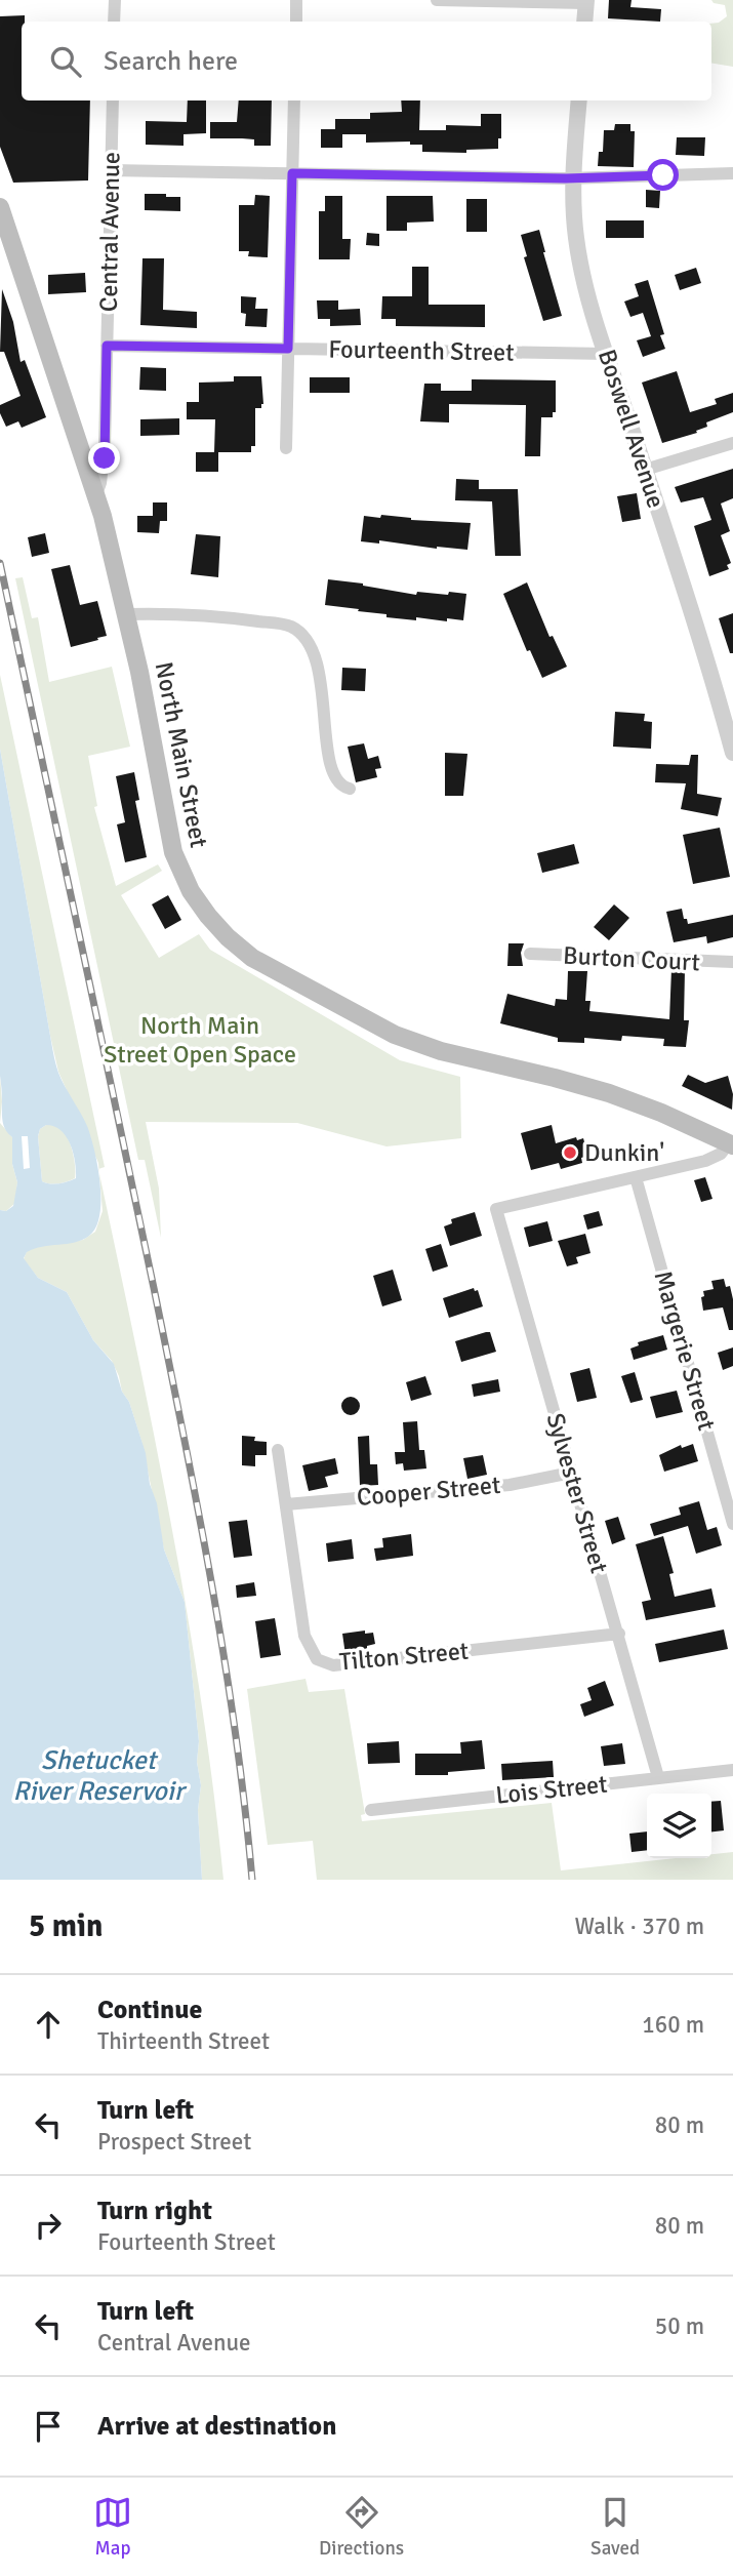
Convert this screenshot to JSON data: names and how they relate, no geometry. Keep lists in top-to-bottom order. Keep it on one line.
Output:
{"streets":{"main road":["North Main Street"],"street":["Central Avenue","Fourteenth Street","Boswell Avenue","Burton Court","Margerie Street","Cooper Street","Sylvester Street","Tilton Street","Lois Street"]},"crossings":[["Central Avenue","Fourteenth Street"],["Central Avenue","North Main Street"],["Fourteenth Street","Boswell Avenue"],["Margerie Street","Sylvester Street"],["Cooper Street","Sylvester Street"],["Cooper Street","Tilton Street"],["Sylvester Street","Tilton Street"],["Sylvester Street","Lois Street"]],"water":["Shetucket River Reservoir"],"parks":["North Main Street Open Space"],"places":["Dunkin'"],"page":{"search":"Search here","heading":["5 min","Walk · 370 m"],"list":[["Continue","Thirteenth Street","160 m"],["Turn left","Prospect Street","80 m"],["Turn right","Fourteenth Street","80 m"],["Turn left","Central Avenue","50 m"],"Arrive at destination"],"nav":["Map","Directions","Saved"]}}
